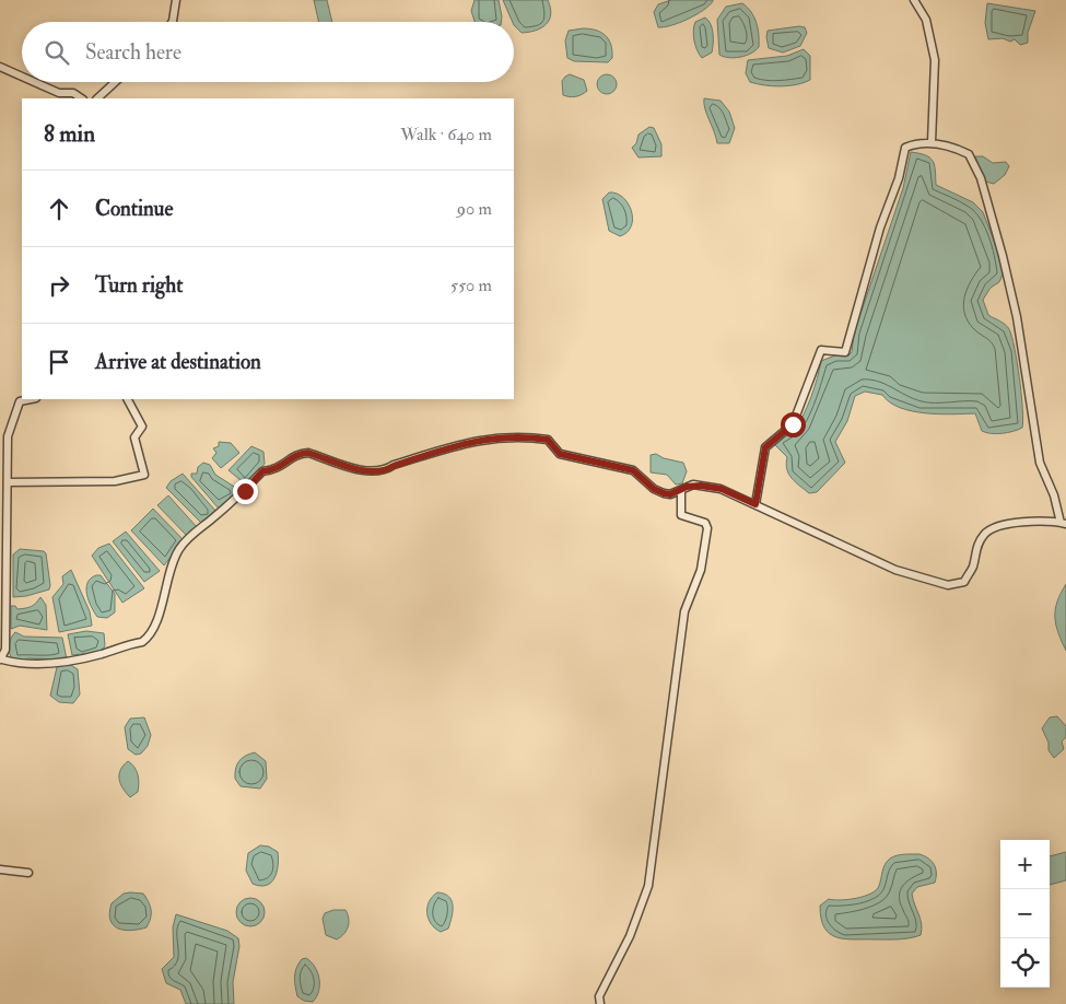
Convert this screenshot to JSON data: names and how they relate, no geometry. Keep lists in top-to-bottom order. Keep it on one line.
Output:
{"page":{"search":"Search here","heading":["8 min","Walk · 640 m"],"list":[["Continue","90 m"],["Turn right","550 m"],"Arrive at destination"],"map_buttons":["+","−"]}}
